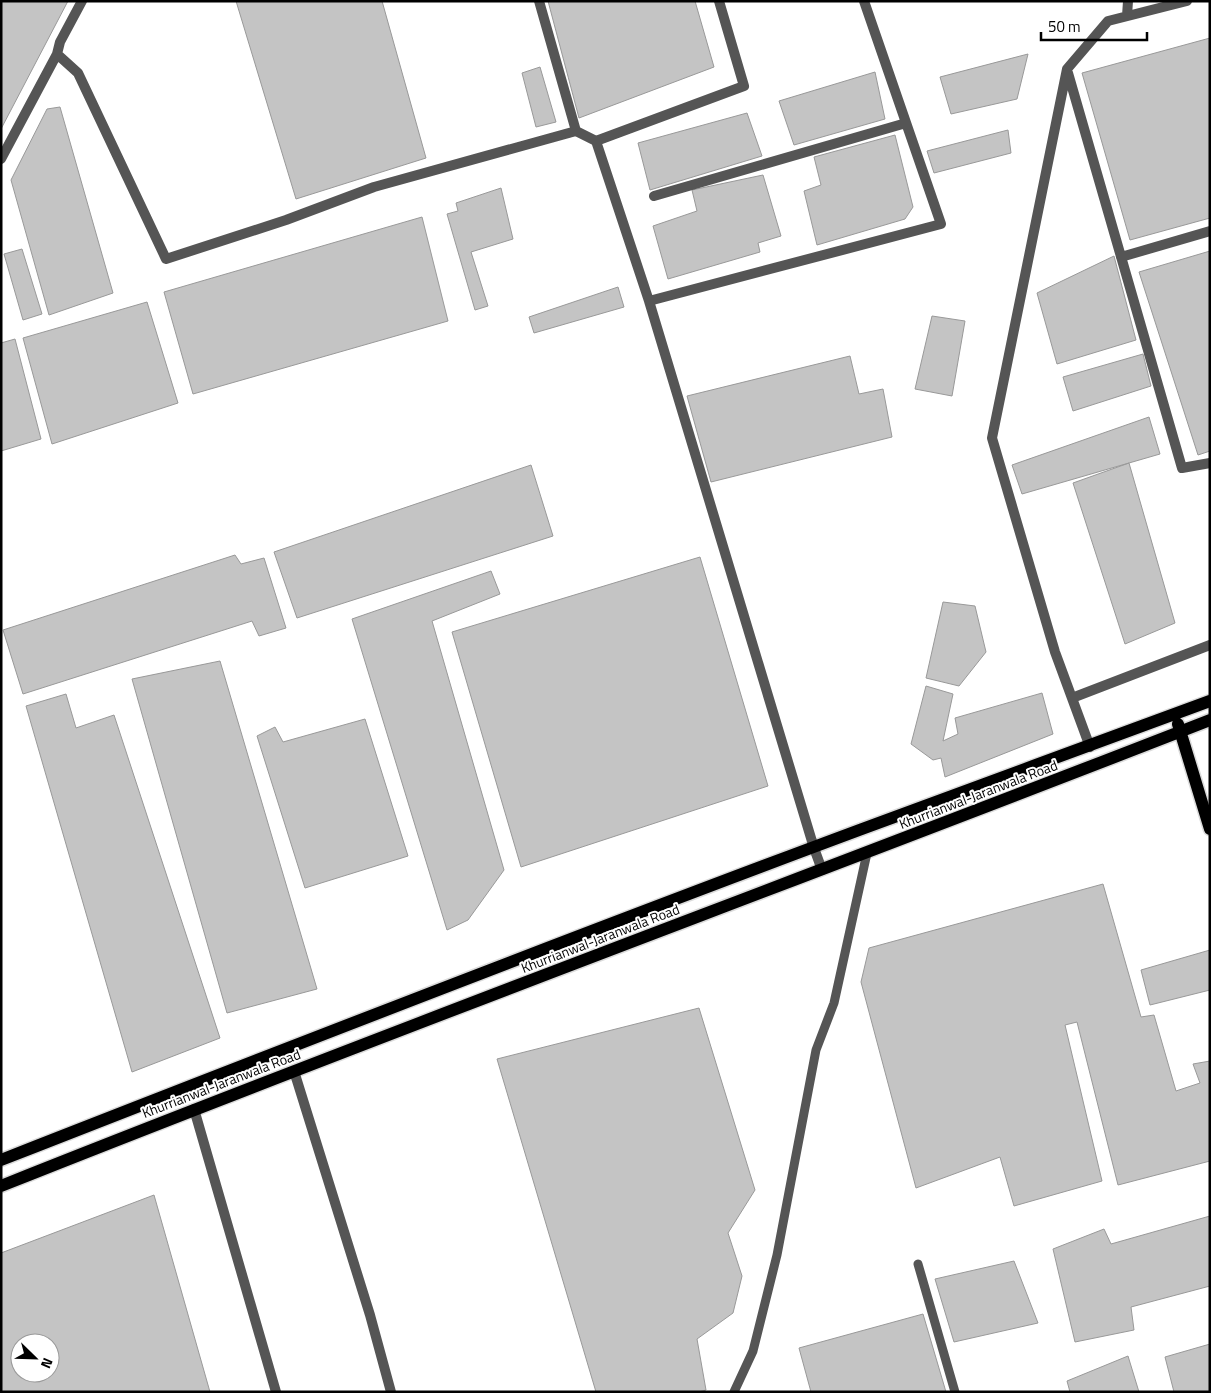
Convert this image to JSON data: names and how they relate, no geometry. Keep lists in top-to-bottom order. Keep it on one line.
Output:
{"streets":{"main road":["Khurrianwal-Jaranwala Road"]},"scale_bar":"50 m","north":"bottom right"}
